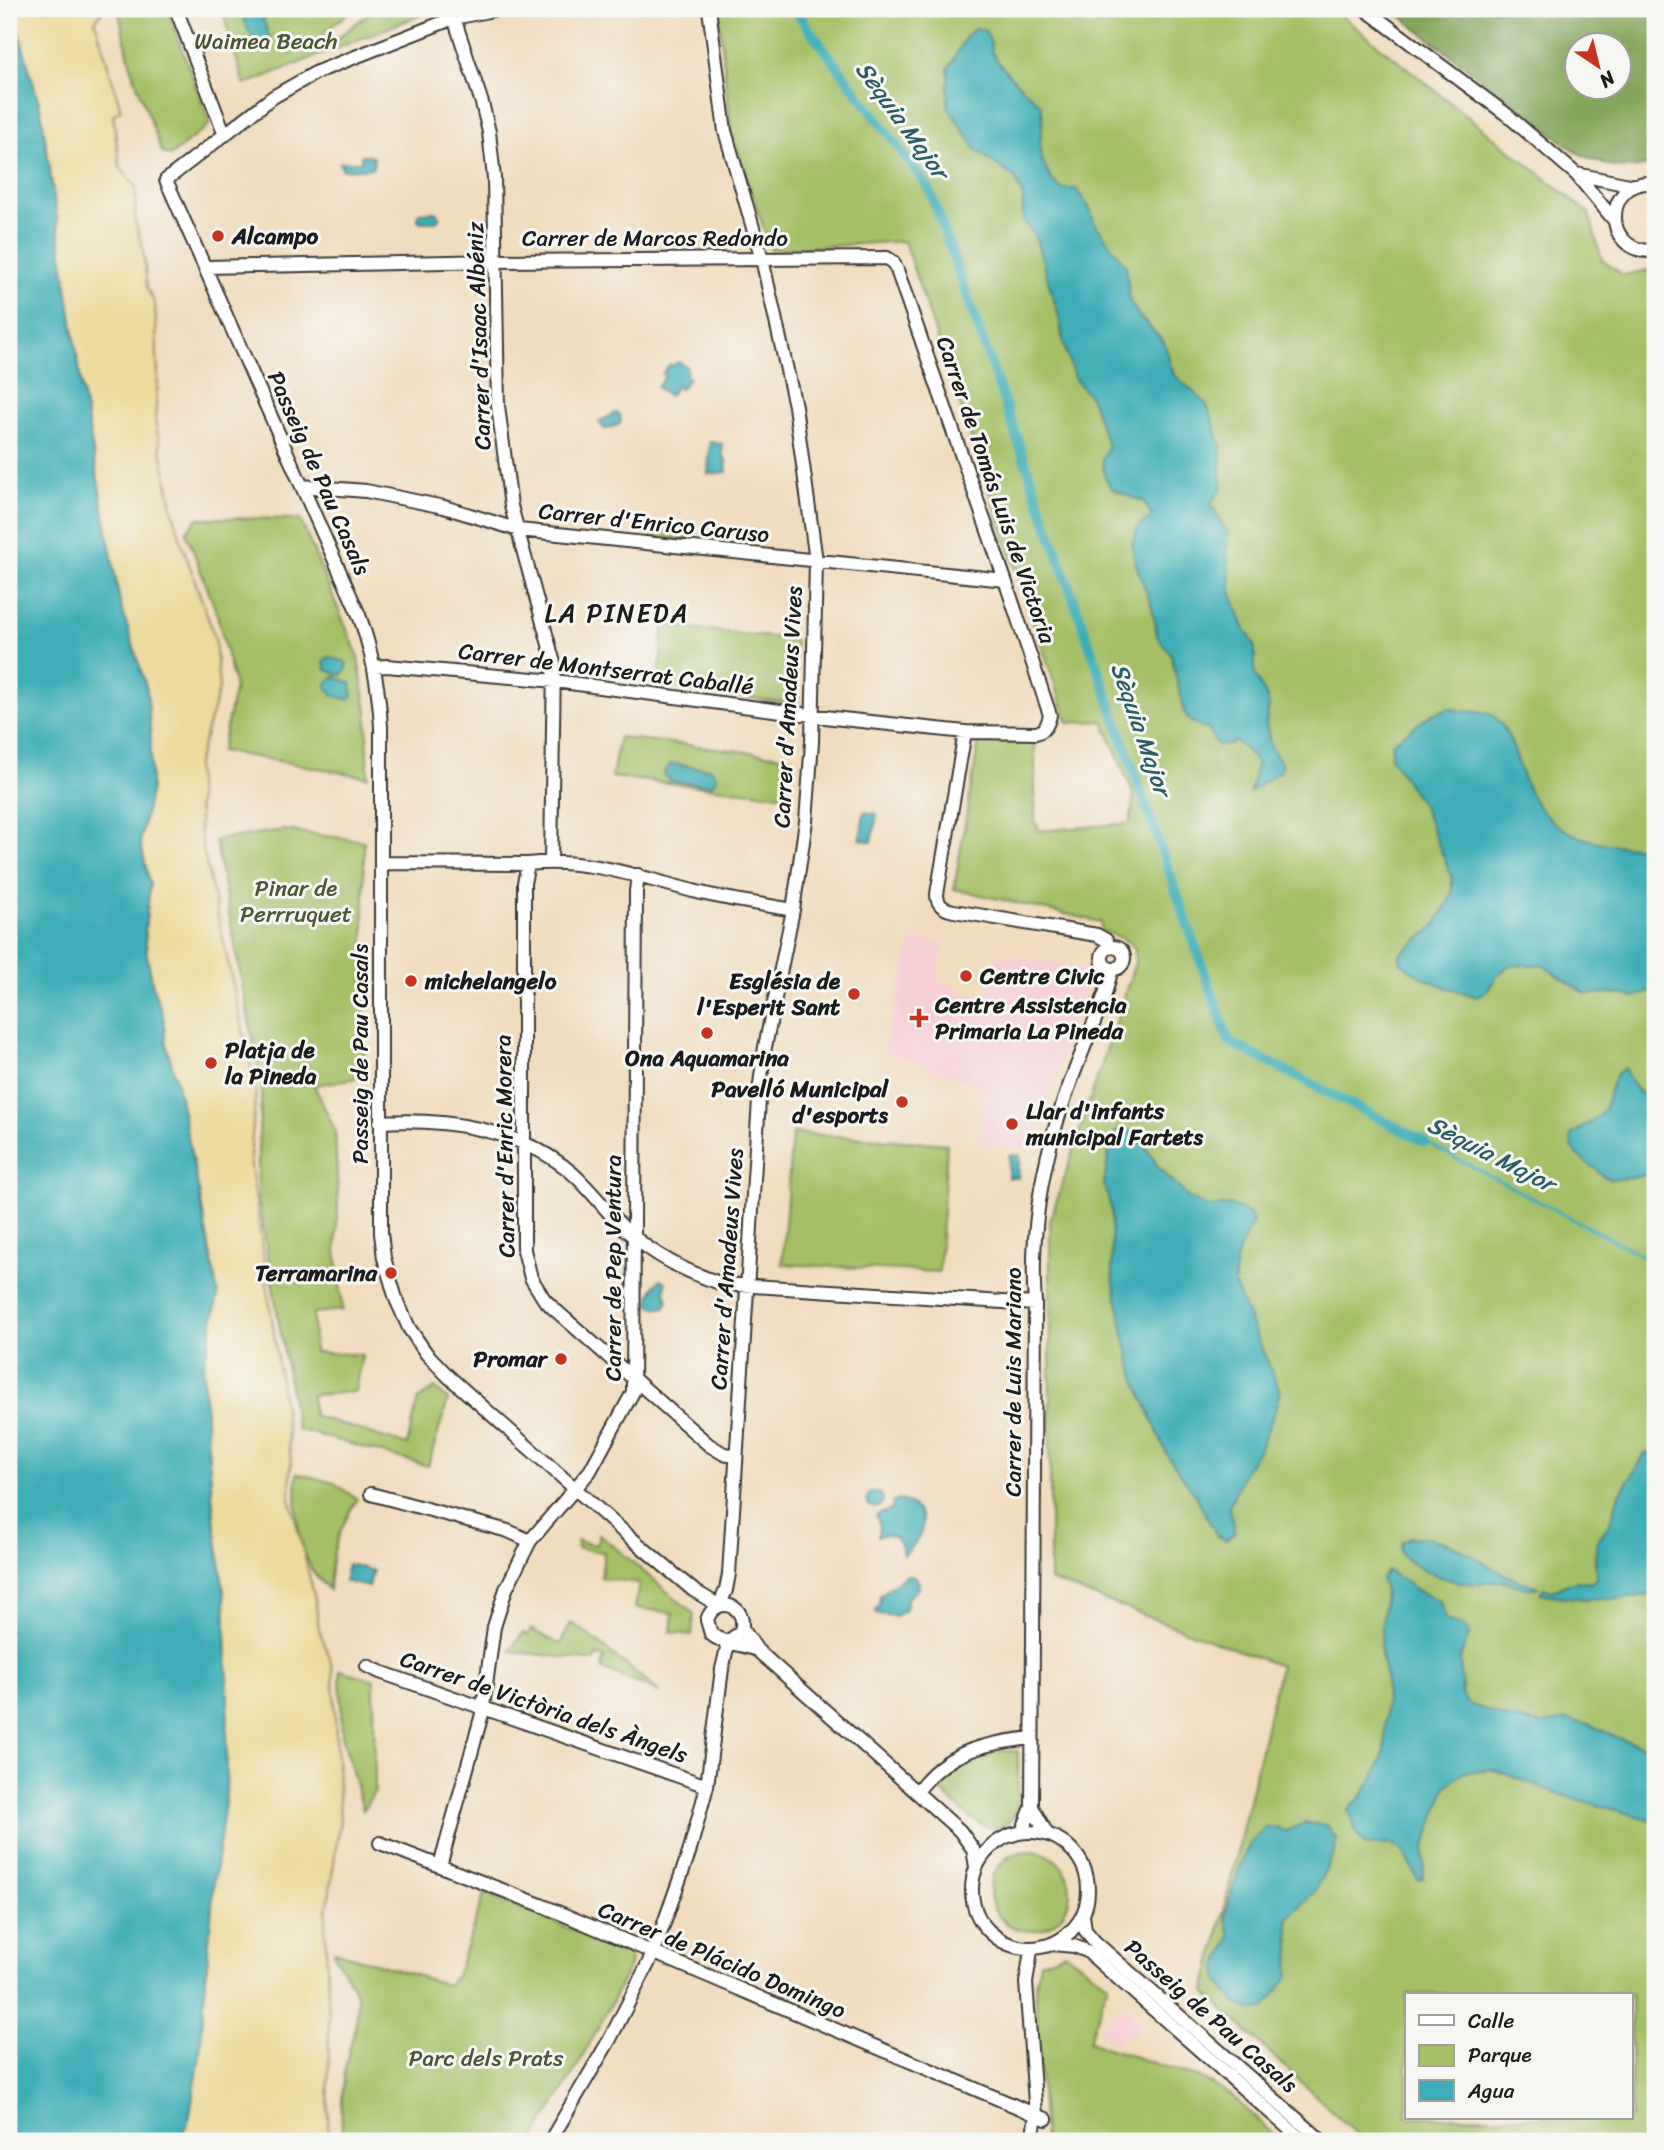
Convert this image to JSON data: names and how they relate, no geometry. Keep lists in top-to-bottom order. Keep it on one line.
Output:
{"streets":{"street":["Carrer de Marcos Redondo","Carrer d'Isaac Albéniz","Passeig de Pau Casals","Carrer de Tomás Luis de Victoria","Carrer d'Enrico Caruso","Carrer de Montserrat Caballé","Carrer d'Amadeus Vives","Carrer d'Enric Morera","Carrer de Pep Ventura","Carrer de Luis Mariano","Carrer de Victòria dels Àngels","Carrer de Plácido Domingo"]},"crossings":[["Carrer de Marcos Redondo","Carrer d'Isaac Albéniz"],["Carrer de Marcos Redondo","Passeig de Pau Casals"],["Carrer de Marcos Redondo","Carrer de Tomás Luis de Victoria"],["Carrer de Marcos Redondo","Carrer d'Amadeus Vives"],["Carrer d'Isaac Albéniz","Carrer d'Enrico Caruso"],["Carrer d'Isaac Albéniz","Carrer de Montserrat Caballé"],["Passeig de Pau Casals","Carrer d'Enrico Caruso"],["Passeig de Pau Casals","Carrer de Montserrat Caballé"],["Passeig de Pau Casals","Carrer d'Amadeus Vives"],["Passeig de Pau Casals","Carrer de Pep Ventura"],["Passeig de Pau Casals","Carrer de Luis Mariano"],["Carrer de Tomás Luis de Victoria","Carrer d'Enrico Caruso"],["Carrer de Tomás Luis de Victoria","Carrer de Montserrat Caballé"],["Carrer d'Enrico Caruso","Carrer d'Amadeus Vives"],["Carrer de Montserrat Caballé","Carrer d'Amadeus Vives"],["Carrer de Montserrat Caballé","Carrer de Luis Mariano"],["Carrer d'Amadeus Vives","Carrer d'Enric Morera"],["Carrer d'Enric Morera","Carrer de Pep Ventura"],["Carrer de Pep Ventura","Carrer de Victòria dels Àngels"],["Carrer de Pep Ventura","Carrer de Plácido Domingo"]],"districts":["LA PINEDA"],"water":["Sèquia Major"],"parks":["Waimea Beach","Pinar de Perrruquet","Parc dels Prats"],"places":{"other":["Alcampo","Centre Civic","michelangelo","Església de l'Esperit Sant","Ona Aquamarina","Platja de la Pineda","Pavelló Municipal d'esports","Llar d'infants municipal Fartets","Terramarina","Promar"],"health":["Centre Assistencia Primaria La Pineda"]},"legend":["Calle","Parque","Agua"],"north":"bottom right"}
